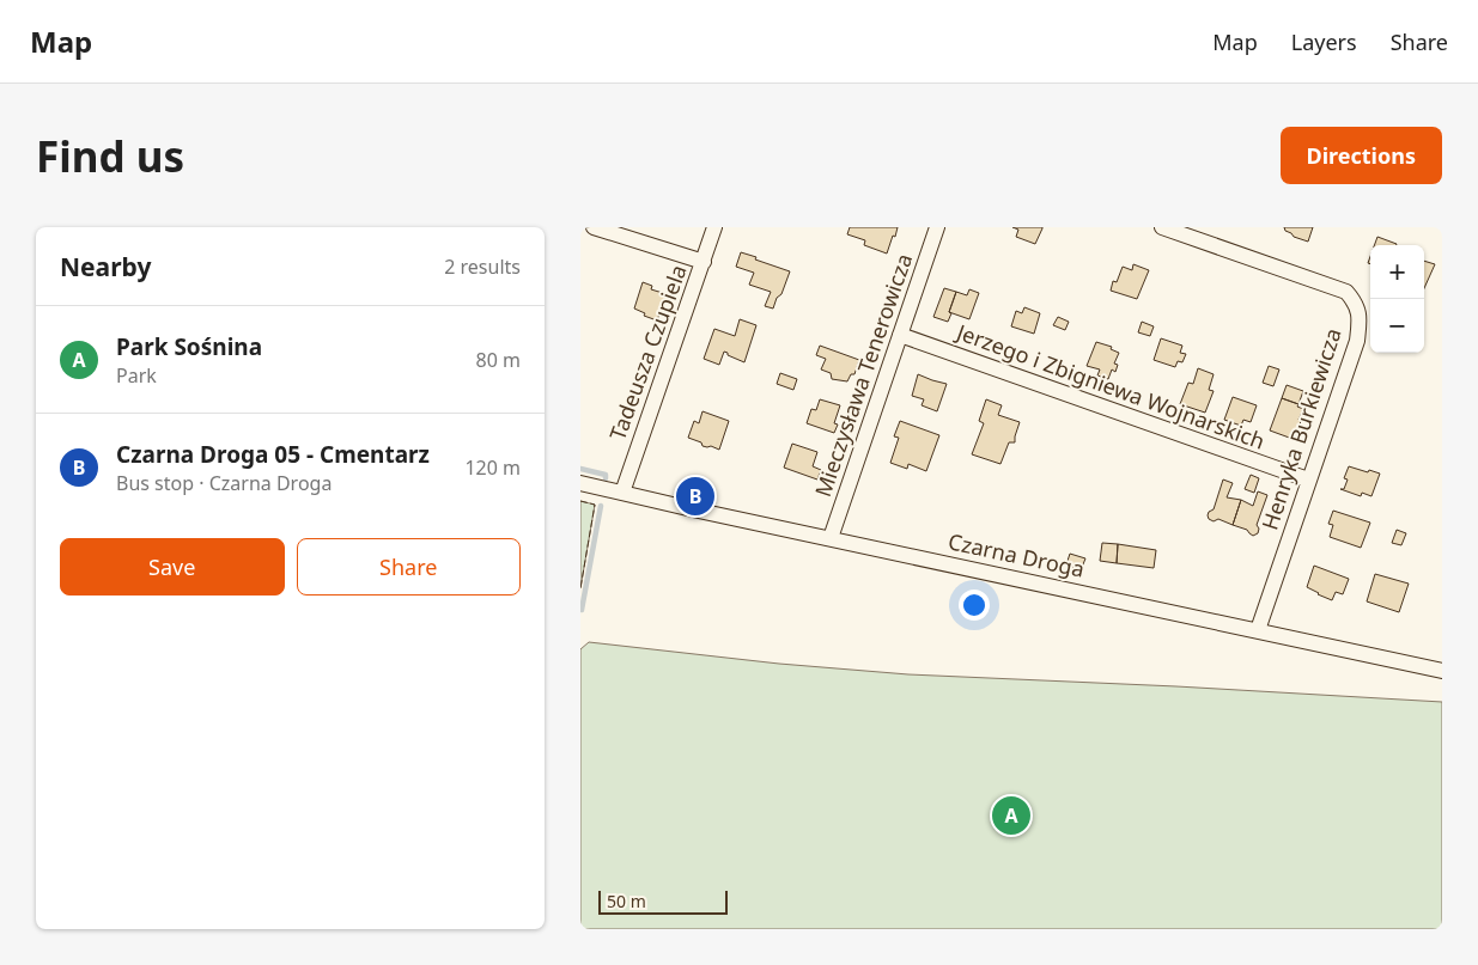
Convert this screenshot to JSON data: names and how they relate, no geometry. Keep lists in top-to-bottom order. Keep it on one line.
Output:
{"streets":{"street":["Tadeusza Czupiela","Mieczysława Tenerowicza","Jerzego i Zbigniewa Wojnarskich","Henryka Burkiewicza","Czarna Droga"]},"crossings":[["Tadeusza Czupiela","Czarna Droga"],["Mieczysława Tenerowicza","Jerzego i Zbigniewa Wojnarskich"],["Mieczysława Tenerowicza","Czarna Droga"],["Jerzego i Zbigniewa Wojnarskich","Henryka Burkiewicza"],["Henryka Burkiewicza","Czarna Droga"]],"scale_bar":"50 m","page":{"header":"Map","nav":["Map","Layers","Share"],"buttons":["Directions",["Save","Share"]],"title":"Find us","heading":["Nearby","2 results"],"map_buttons":["+","−"],"list":[{"mark":"A","name":"Park Sośnina","note":"Park","value":"80 m"},{"mark":"B","name":"Czarna Droga 05 - Cmentarz","note":"Bus stop · Czarna Droga","value":"120 m"}],"pins":["B","A"],"scale":"50 m"}}
